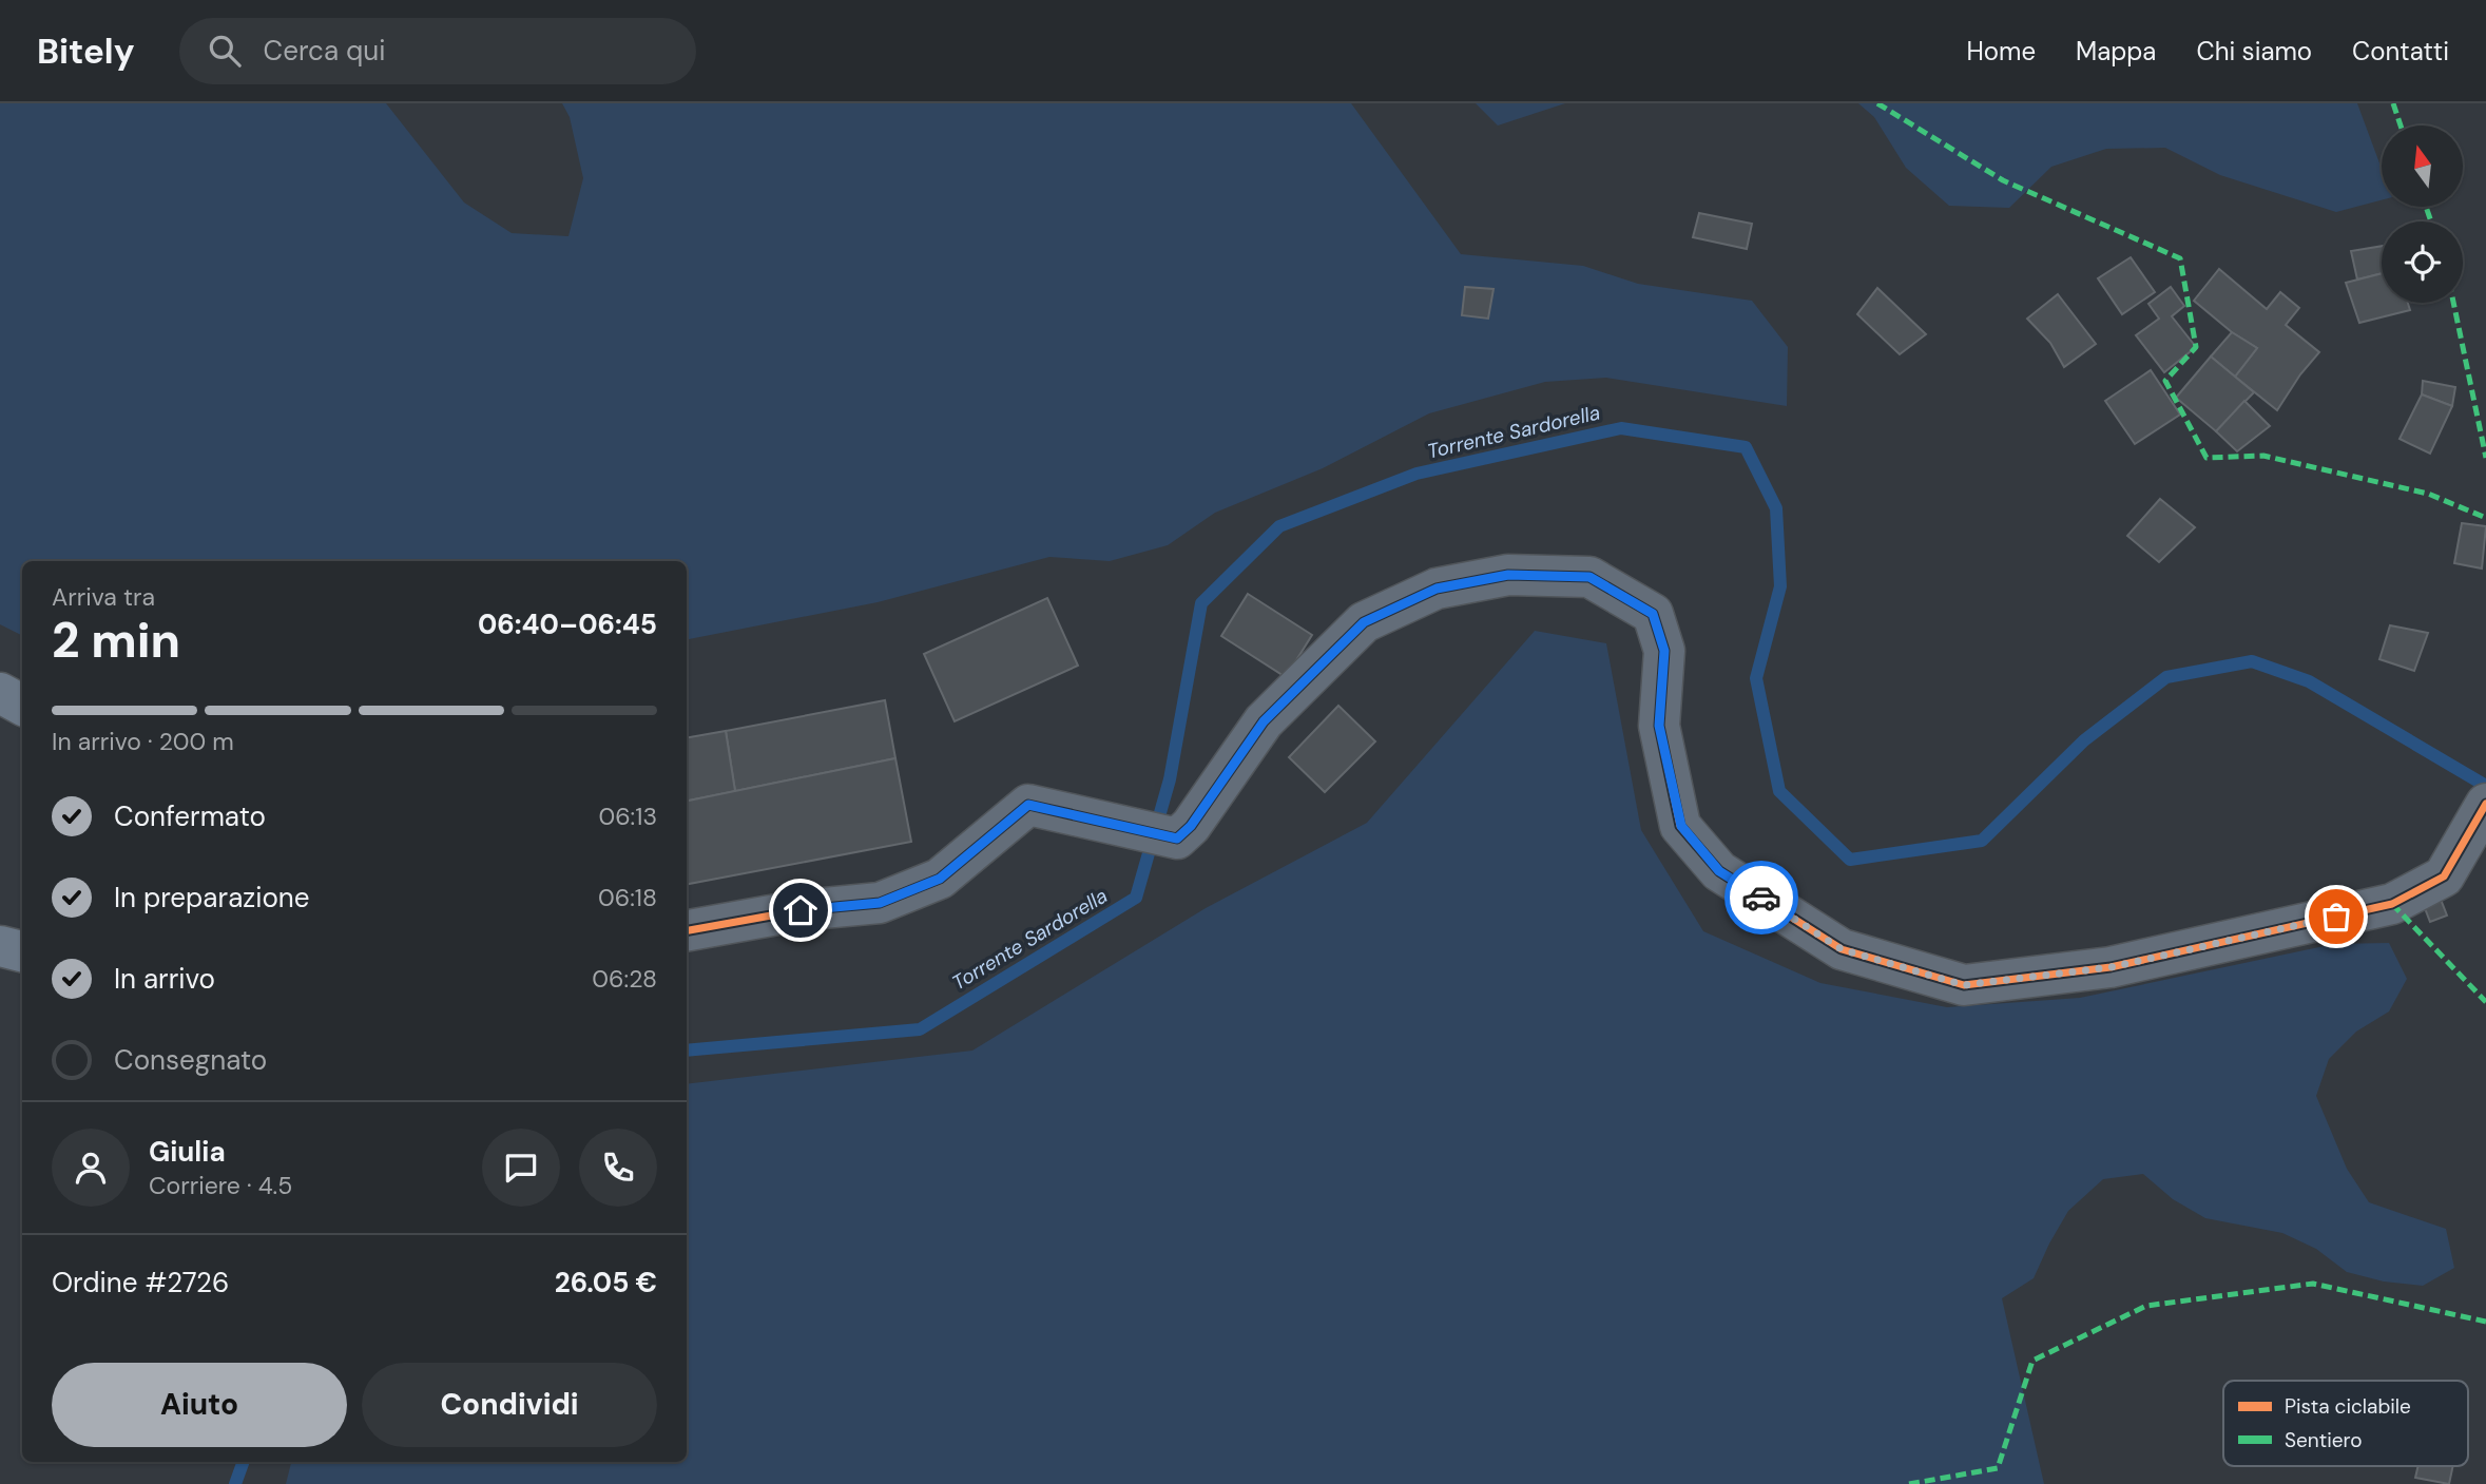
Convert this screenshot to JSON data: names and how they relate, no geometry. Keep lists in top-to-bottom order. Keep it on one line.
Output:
{"water":["Torrente Sardorella"],"legend":["Pista ciclabile","Sentiero"],"north":"top","page":{"header":"Bitely","search":"Cerca qui","nav":["Home","Mappa","Chi siamo","Contatti"],"heading":["2 min","Arriva tra","06:40–06:45"],"panel":["Giulia","Corriere · 4.5","Ordine #2726","26.05 €"],"bar":"In arrivo · 200 m","list":[["Confermato","06:13"],["In preparazione","06:18"],["In arrivo","06:28"],"Consegnato"],"buttons":["Aiuto","Condividi"]}}
